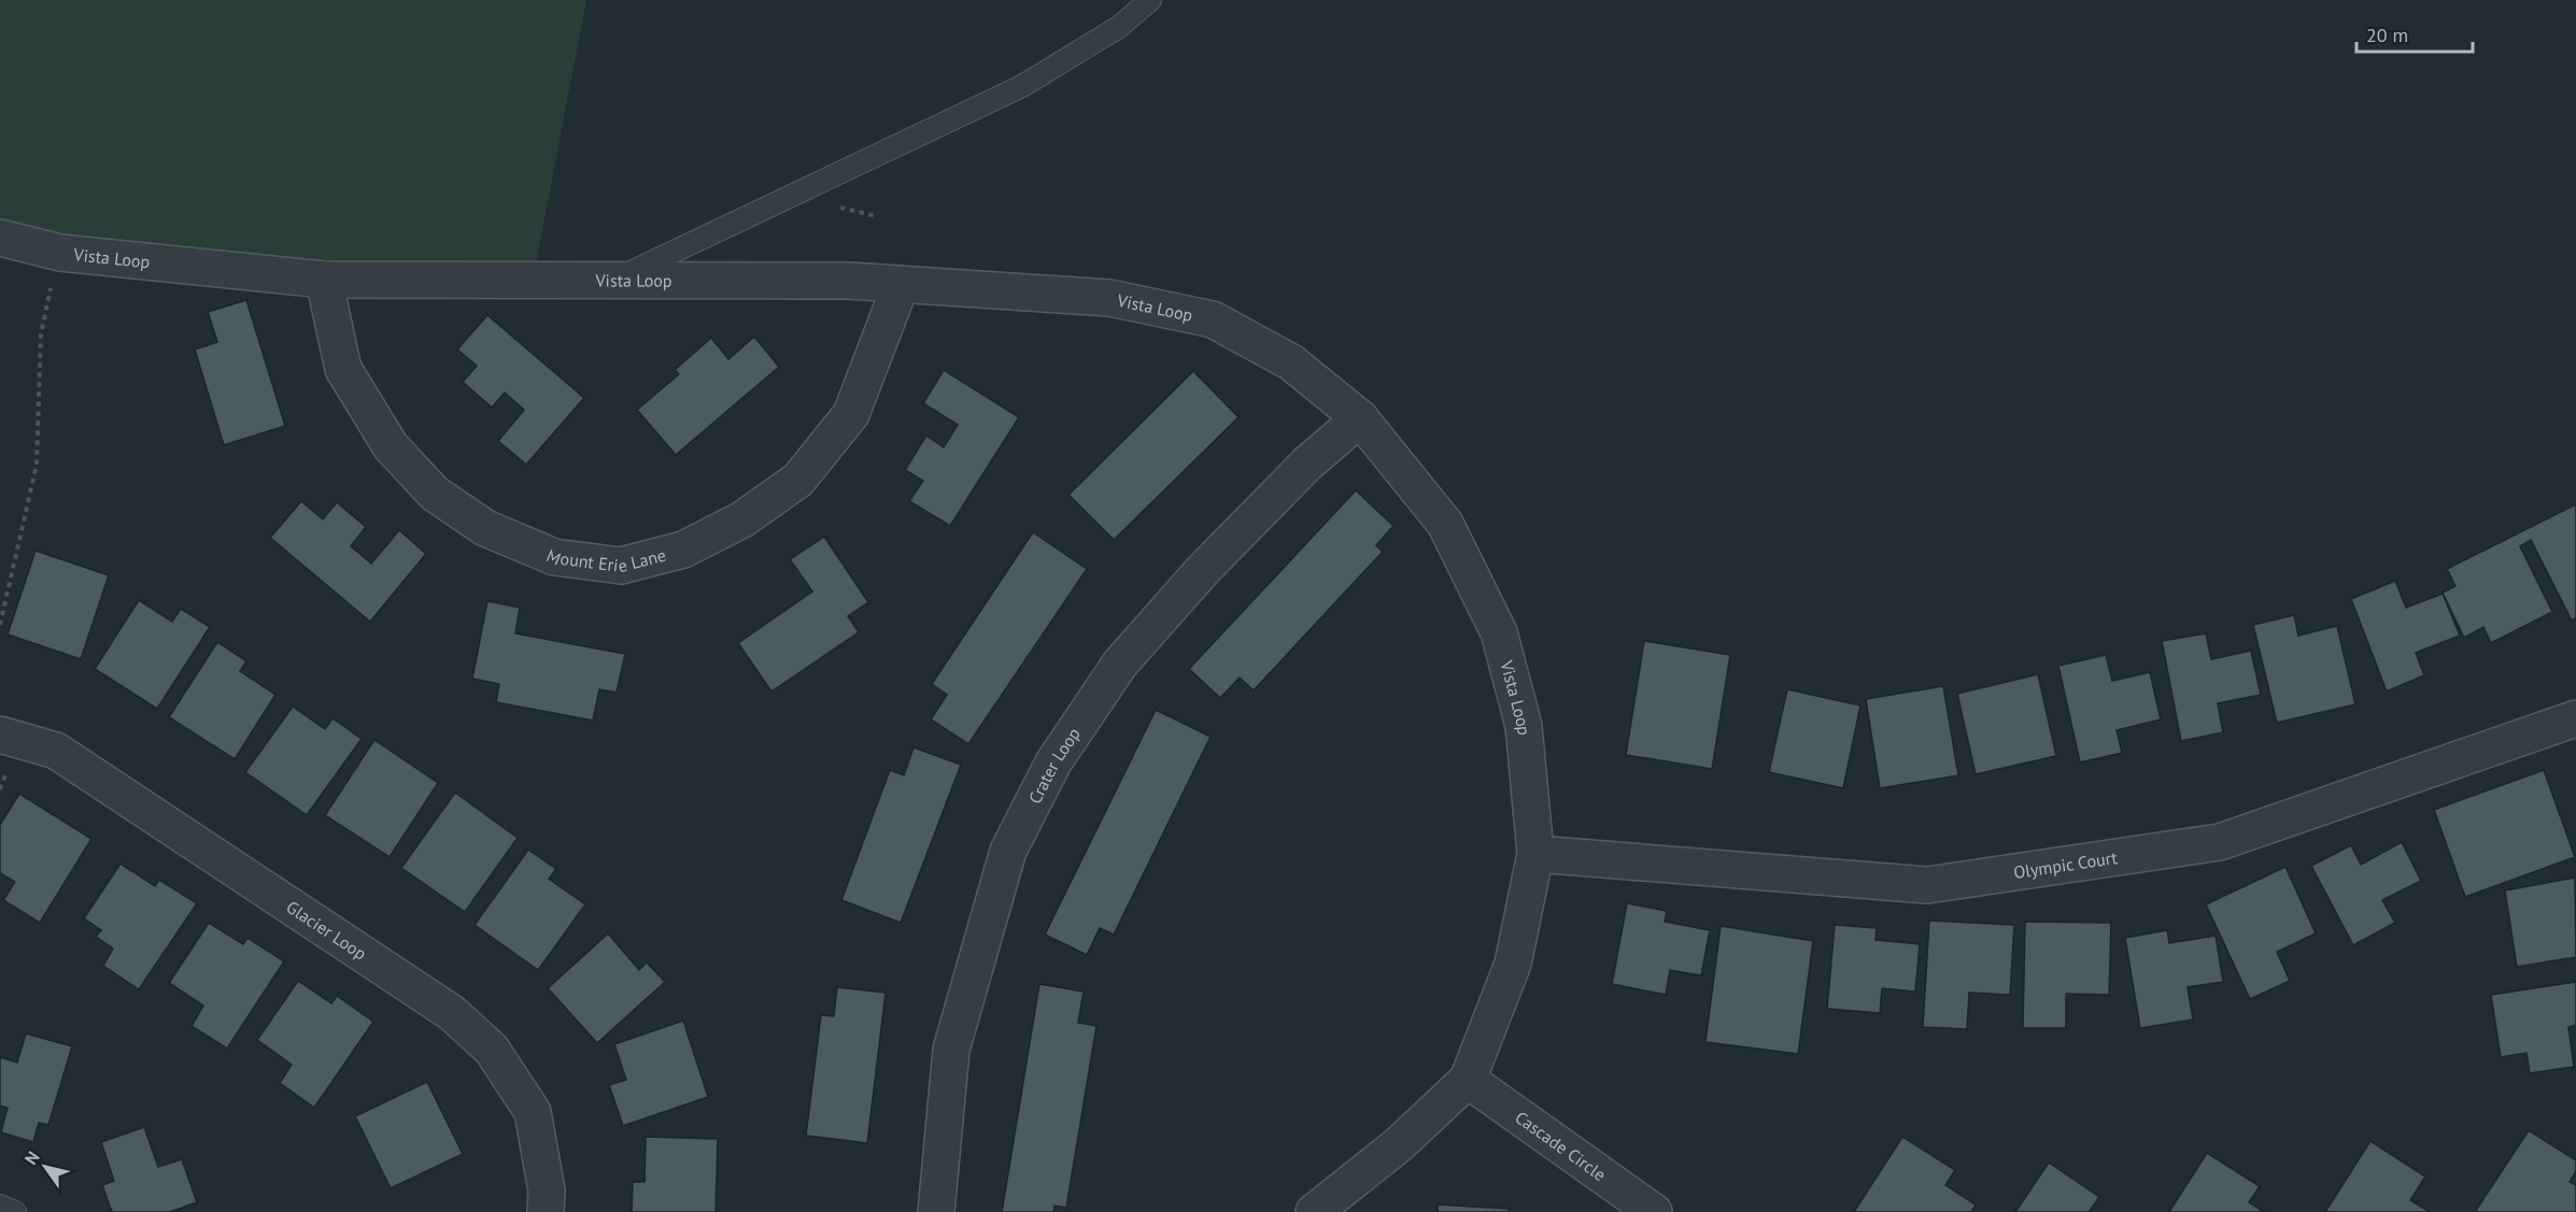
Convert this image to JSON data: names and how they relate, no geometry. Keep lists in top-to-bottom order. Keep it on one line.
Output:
{"streets":{"street":["Vista Loop","Mount Erie Lane","Crater Loop","Olympic Court","Glacier Loop","Cascade Circle"]},"crossings":[["Vista Loop","Mount Erie Lane"],["Vista Loop","Crater Loop"],["Vista Loop","Olympic Court"],["Vista Loop","Cascade Circle"]],"scale_bar":"20 m","north":"top left"}
